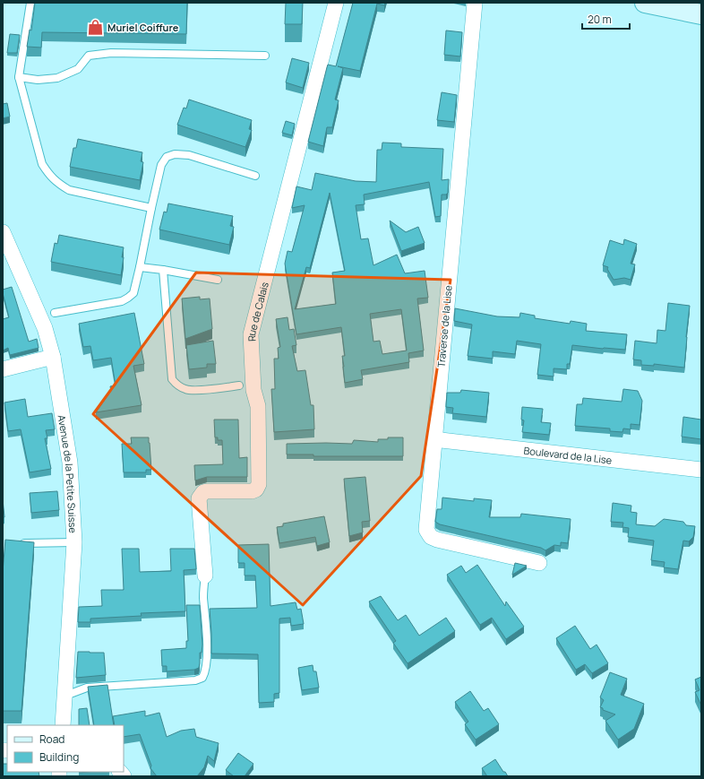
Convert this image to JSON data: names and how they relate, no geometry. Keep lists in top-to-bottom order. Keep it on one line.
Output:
{"streets":{"street":["Rue de Calais","Traverse de la Lise","Boulevard de la Lise","Avenue de la Petite Suisse"]},"crossings":[["Traverse de la Lise","Boulevard de la Lise"]],"places":{"shop":["Muriel Coiffure"]},"legend":["Road","Building"],"scale_bar":"20 m"}
